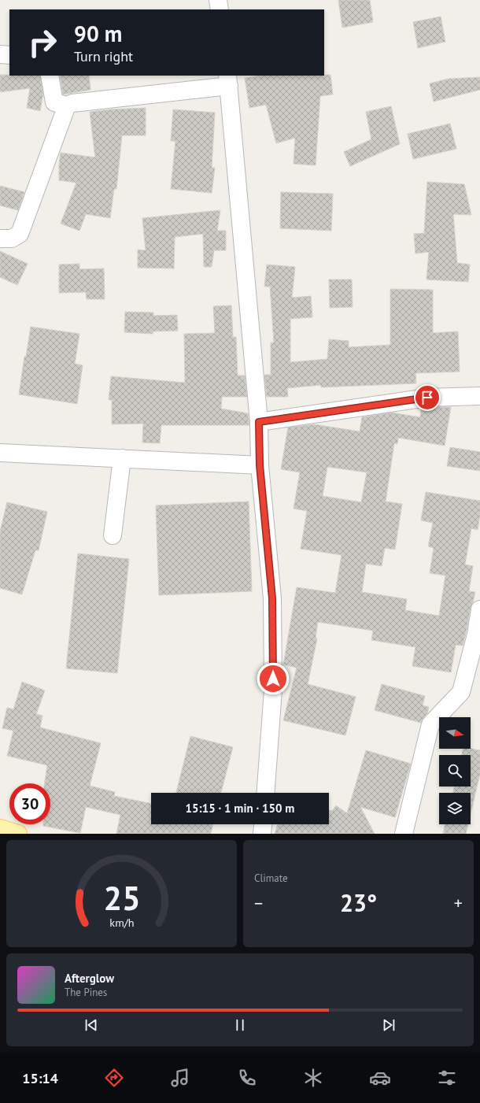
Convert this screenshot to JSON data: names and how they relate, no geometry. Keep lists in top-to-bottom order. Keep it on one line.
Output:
{"north":"right","page":{"turn":["90 m","Turn right"],"limit":"30","trip":"15:15 · 1 min · 150 m","tile":"Climate","heat":["−","23°","+"],"song":["Afterglow","The Pines"],"tabs":"15:14","gauge":["25","km/h"]}}
